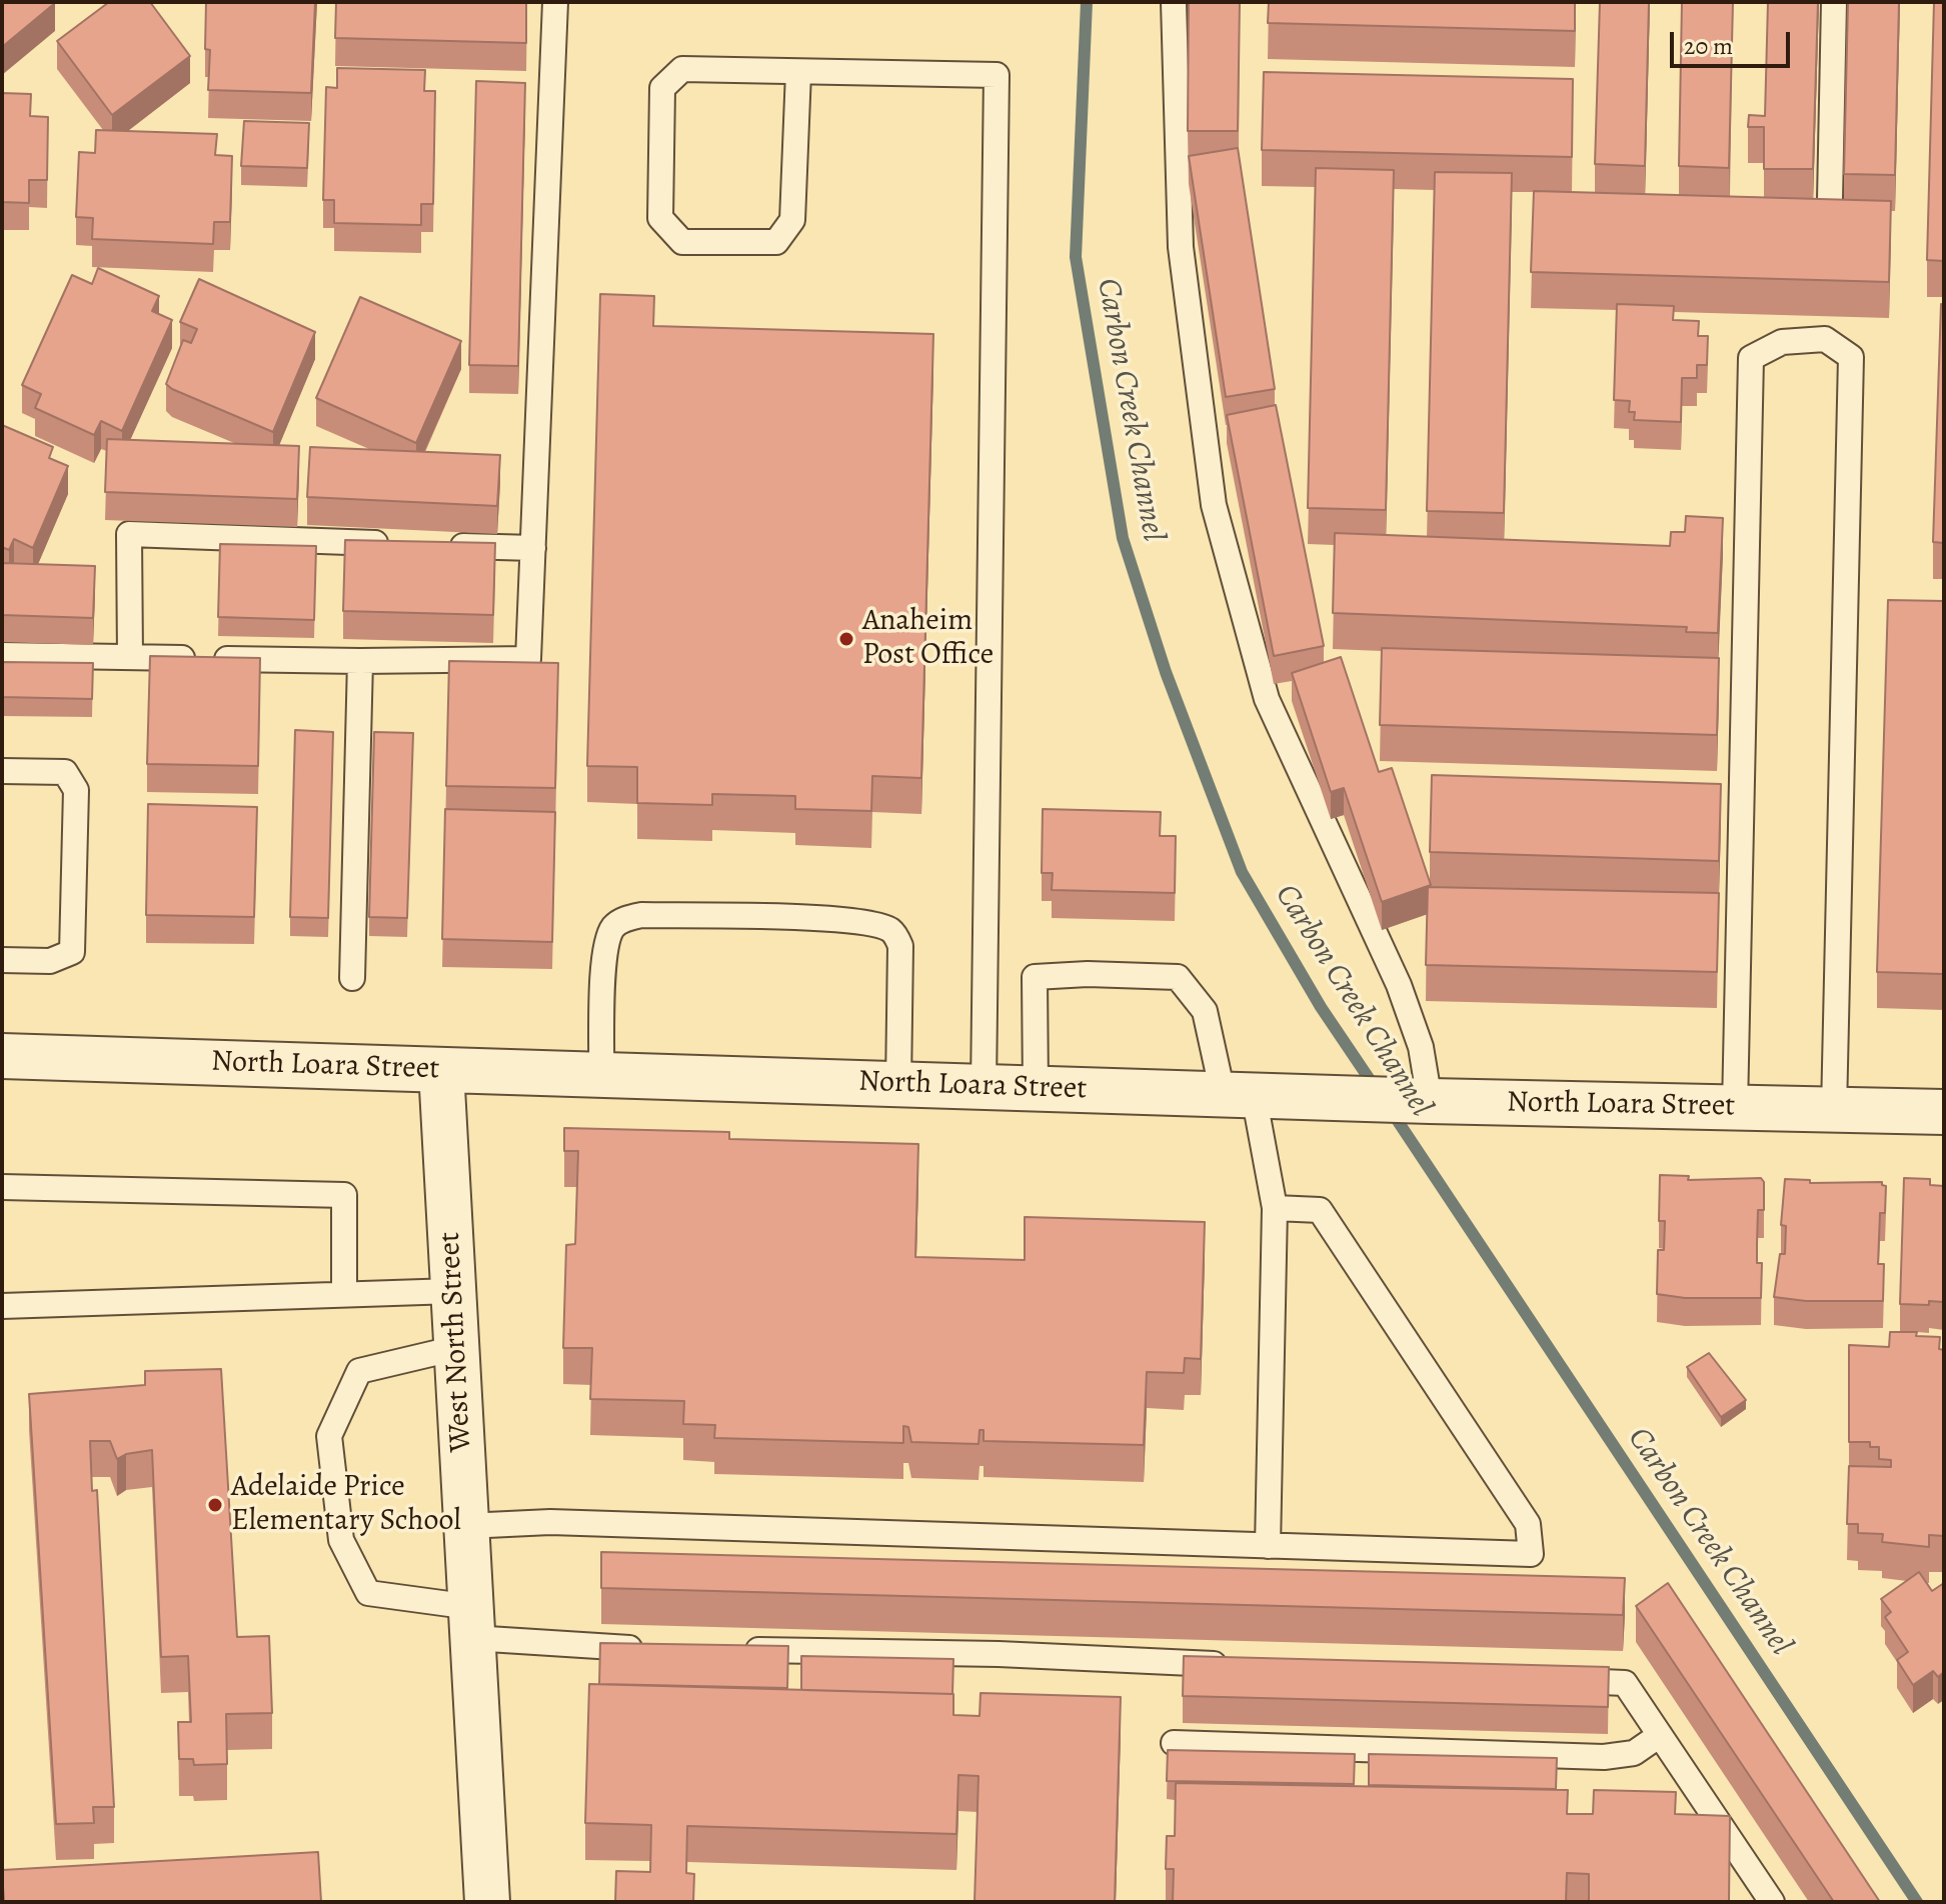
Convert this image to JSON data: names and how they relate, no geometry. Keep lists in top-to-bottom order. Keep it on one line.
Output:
{"streets":{"street":["North Loara Street","West North Street"]},"crossings":[["North Loara Street","West North Street"]],"water":["Carbon Creek Channel"],"places":["Anaheim Post Office","Adelaide Price Elementary School"],"scale_bar":"20 m"}
